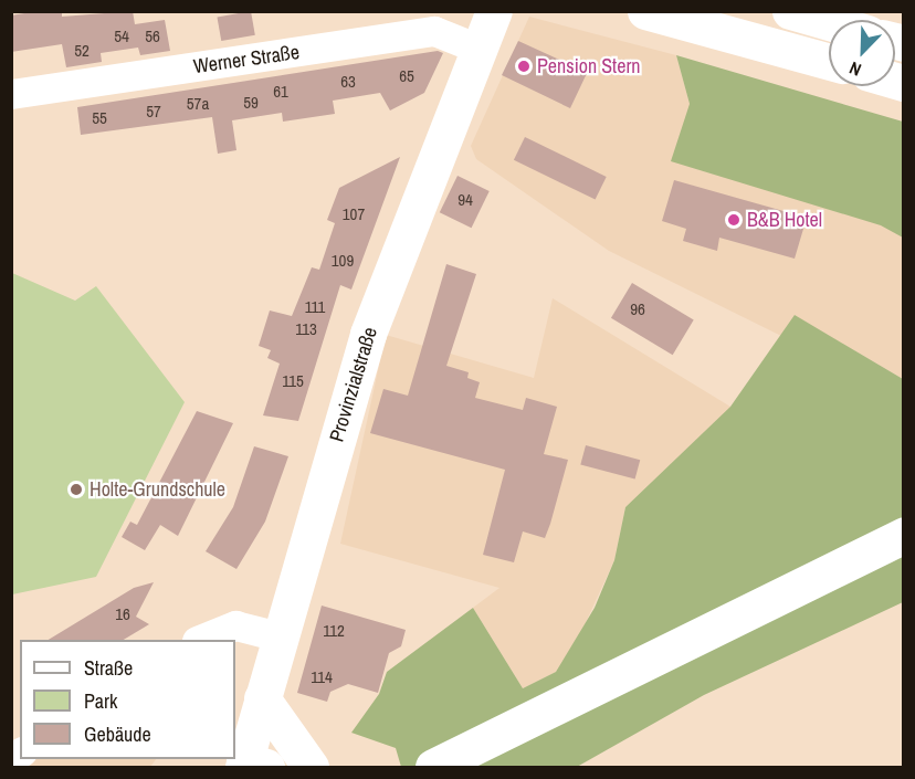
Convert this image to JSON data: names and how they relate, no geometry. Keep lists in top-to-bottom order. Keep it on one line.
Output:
{"streets":{"main road":["Provinzialstraße"],"street":["Werner Straße"]},"crossings":[["Werner Straße","Provinzialstraße"]],"places":["Pension Stern","B&B Hotel","Holte-Grundschule"],"house_numbers":["54","56","52","65","63","61","59","57a","57","55","94","107","109","111","96","113","115","16","112","114"],"legend":["Straße","Park","Gebäude"],"north":"bottom left"}
